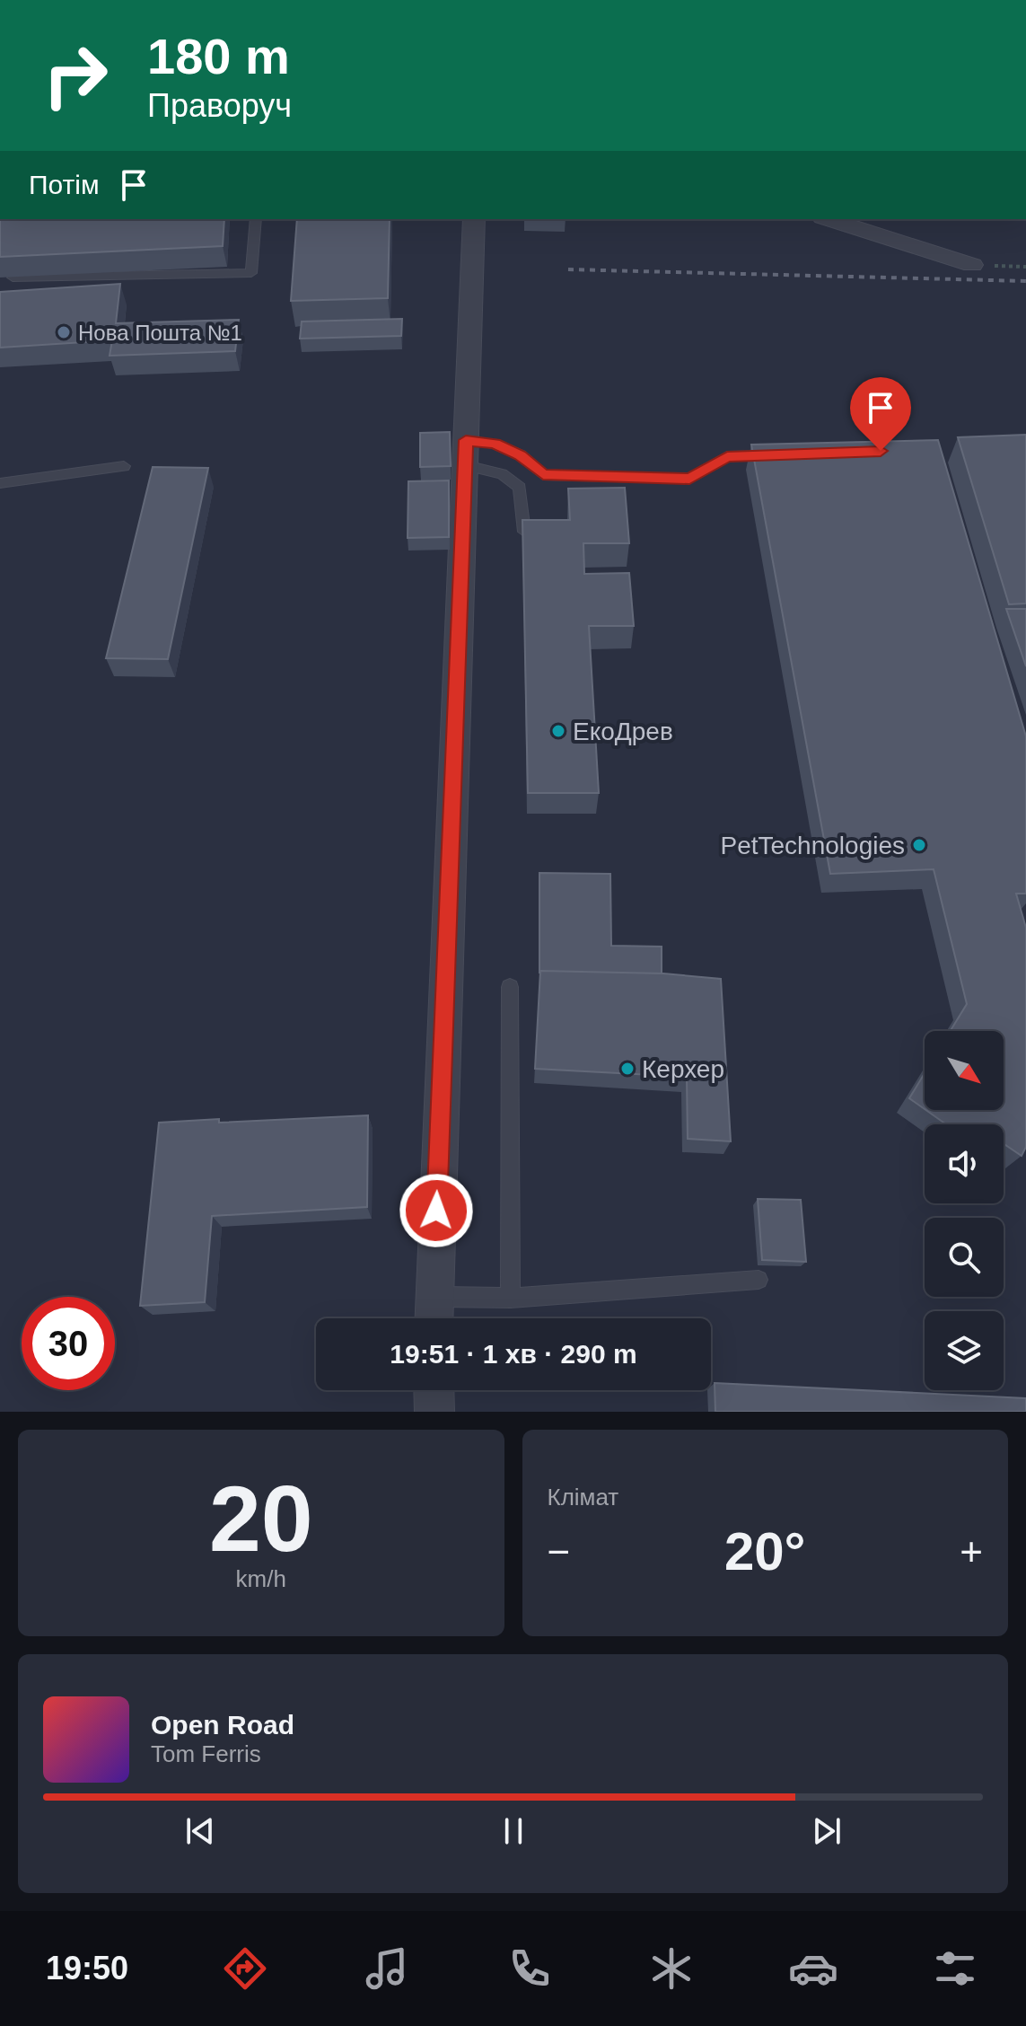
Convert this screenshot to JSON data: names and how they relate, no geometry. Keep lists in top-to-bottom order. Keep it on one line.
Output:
{"places":["Нова Пошта №1","ЕкоДрев","PetTechnologies","Керхер"],"north":"bottom right","page":{"turn":["180 m","Праворуч"],"then":"Потім","limit":"30","trip":"19:51 · 1 хв · 290 m","tile":[["20","km/h"],"Клімат"],"heat":["−","20°","+"],"song":["Open Road","Tom Ferris"],"tabs":"19:50"}}
